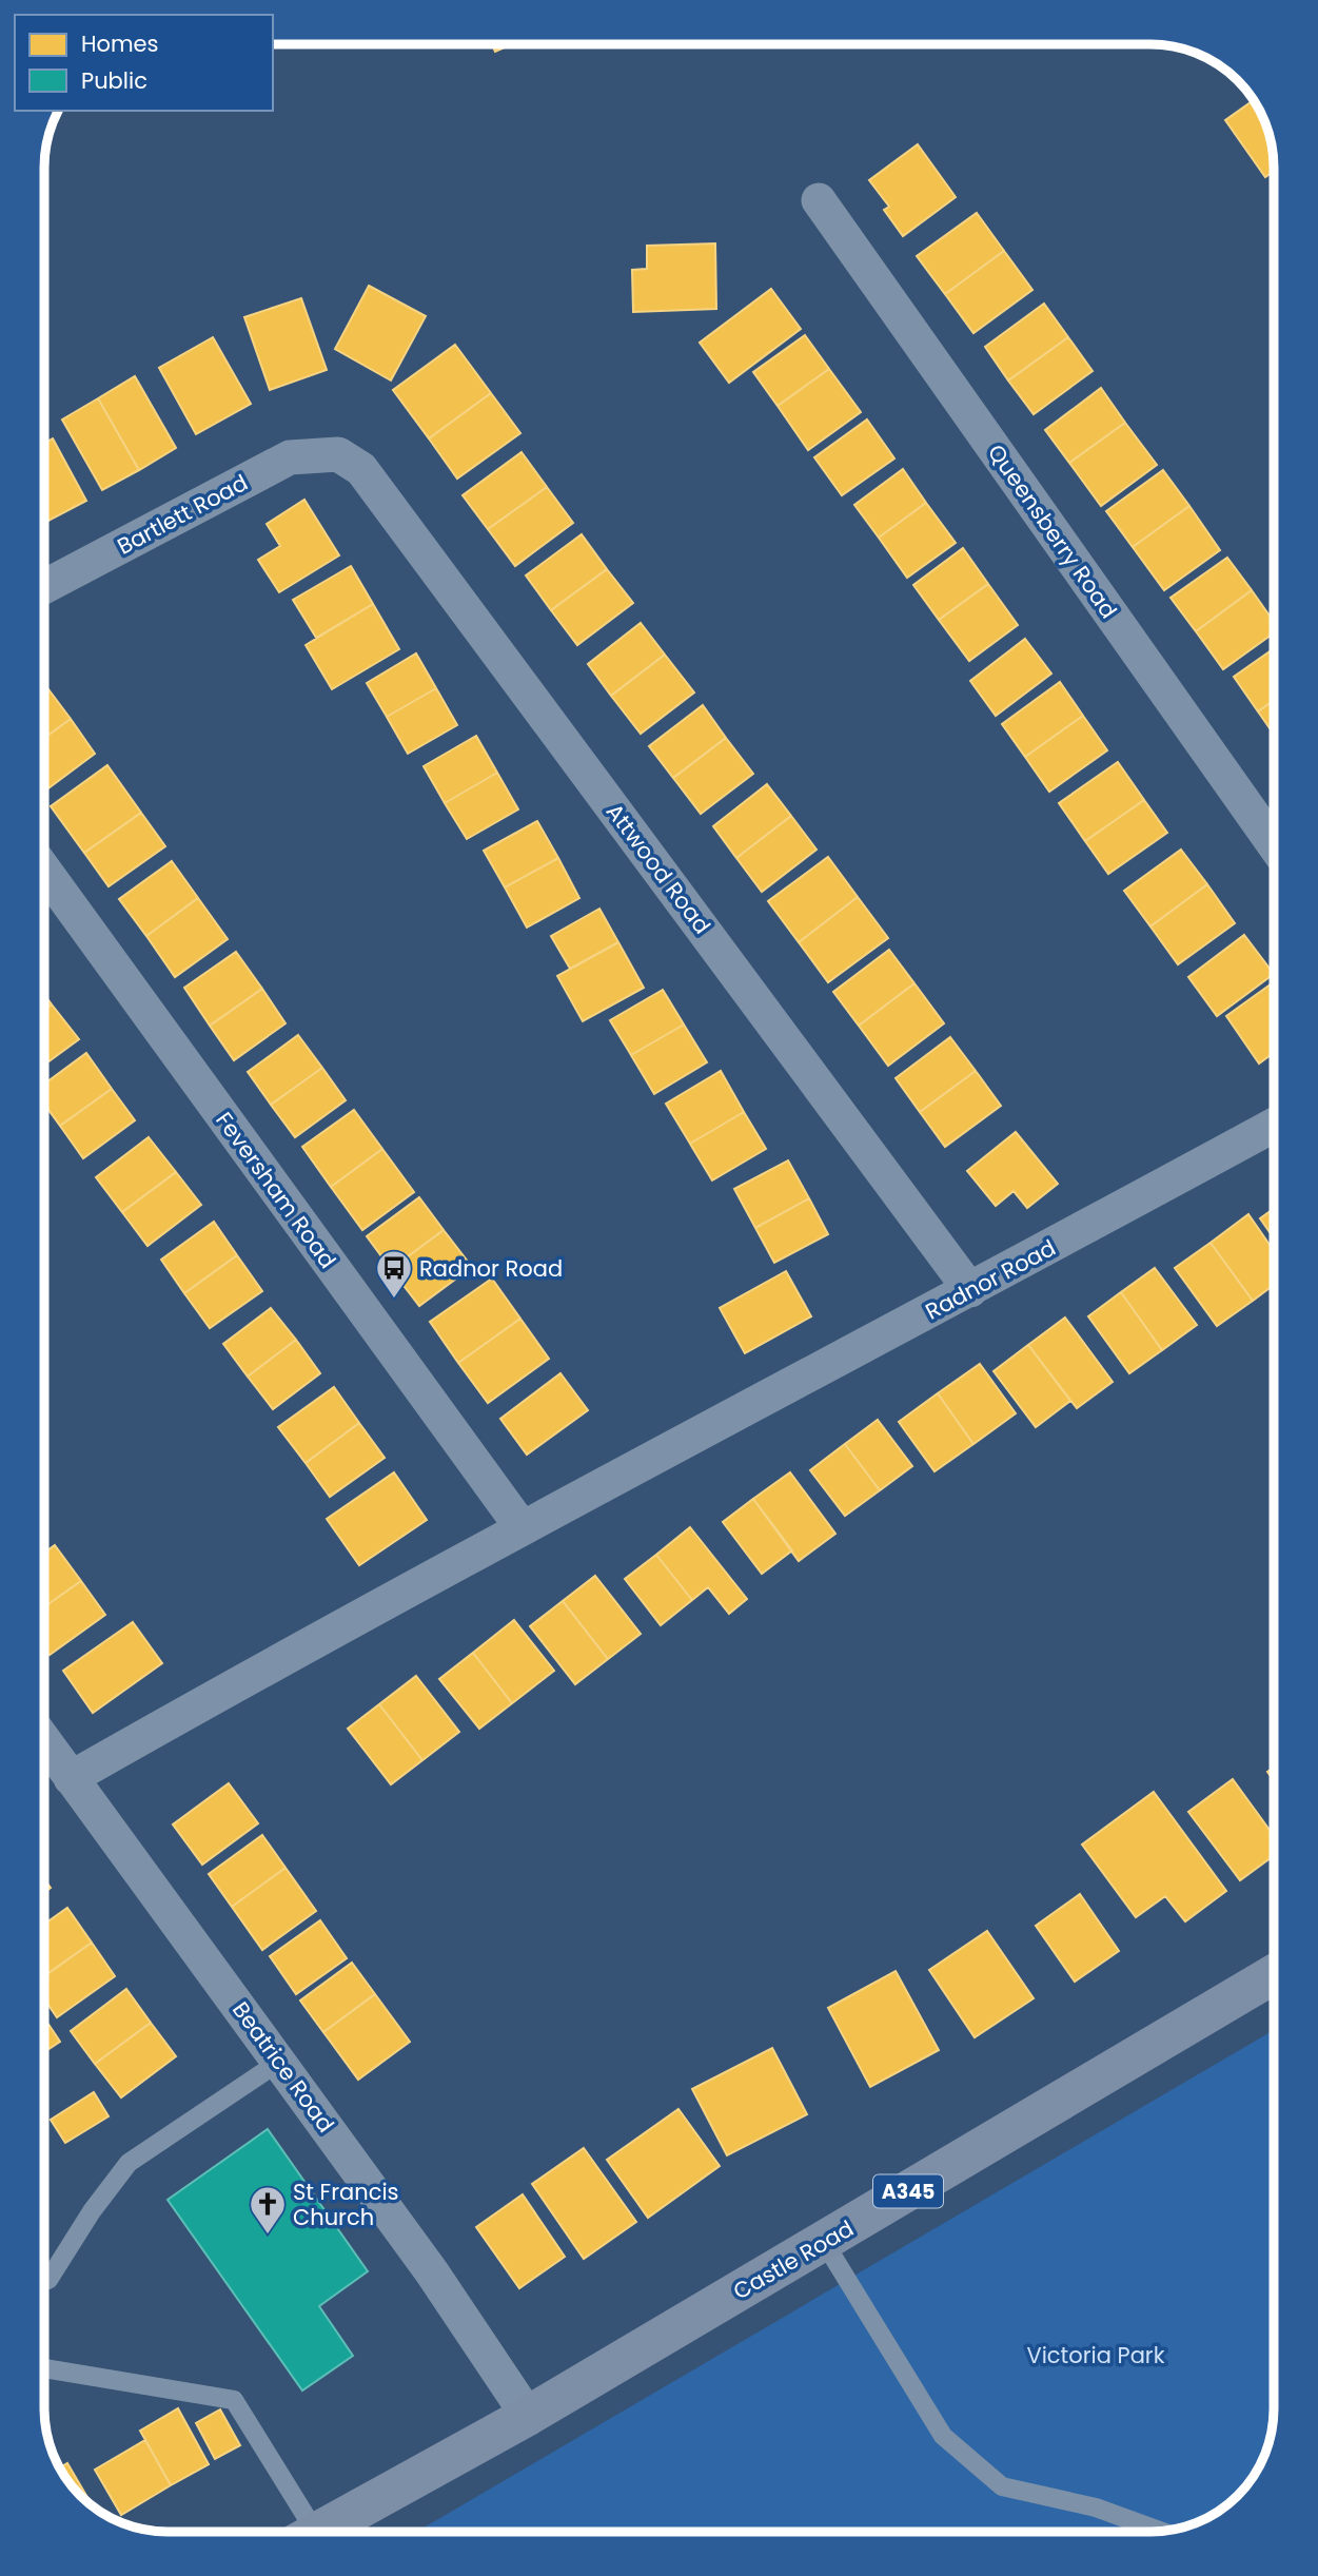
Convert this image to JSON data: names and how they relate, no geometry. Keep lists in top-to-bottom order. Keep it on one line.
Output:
{"streets":{"main road":["A345","Castle Road"],"street":["Bartlett Road","Queensberry Road","Attwood Road","Feversham Road","Radnor Road","Beatrice Road"]},"crossings":[["Bartlett Road","Attwood Road"],["Attwood Road","Radnor Road"],["Feversham Road","Radnor Road"],["Radnor Road","Beatrice Road"],["Beatrice Road","Castle Road"]],"parks":["Victoria Park"],"places":{"bus stop":["Radnor Road"],"church":["St Francis Church"]},"legend":["Homes","Public"]}
